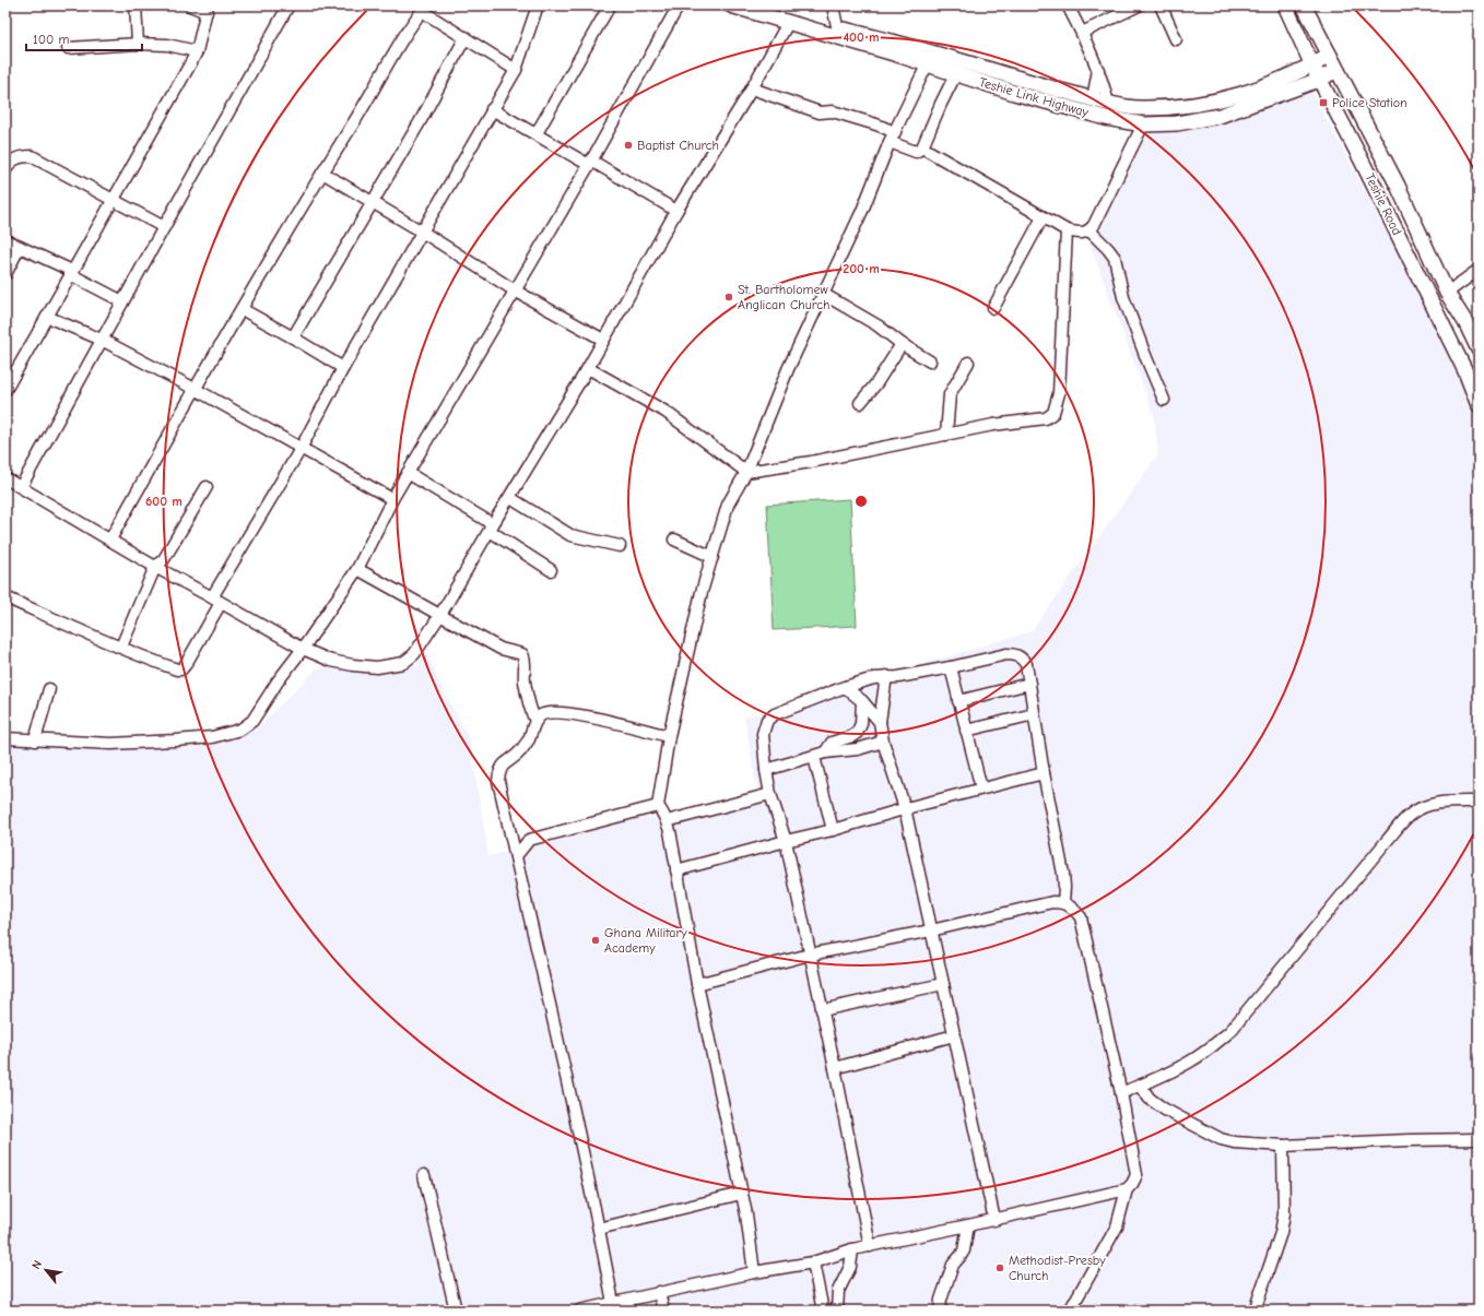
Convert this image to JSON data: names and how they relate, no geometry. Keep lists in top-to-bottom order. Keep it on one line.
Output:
{"streets":{"main road":["Teshie Link Highway","Teshie Road"]},"crossings":[["Teshie Link Highway","Teshie Road"]],"places":{"transit":["Police Station"],"other":["Baptist Church","St. Bartholomew Anglican Church","Ghana Military Academy","Methodist-Presby Church"]},"scale_bar":"100 m","north":"top left","rings":["400 m","200 m","600 m"]}
